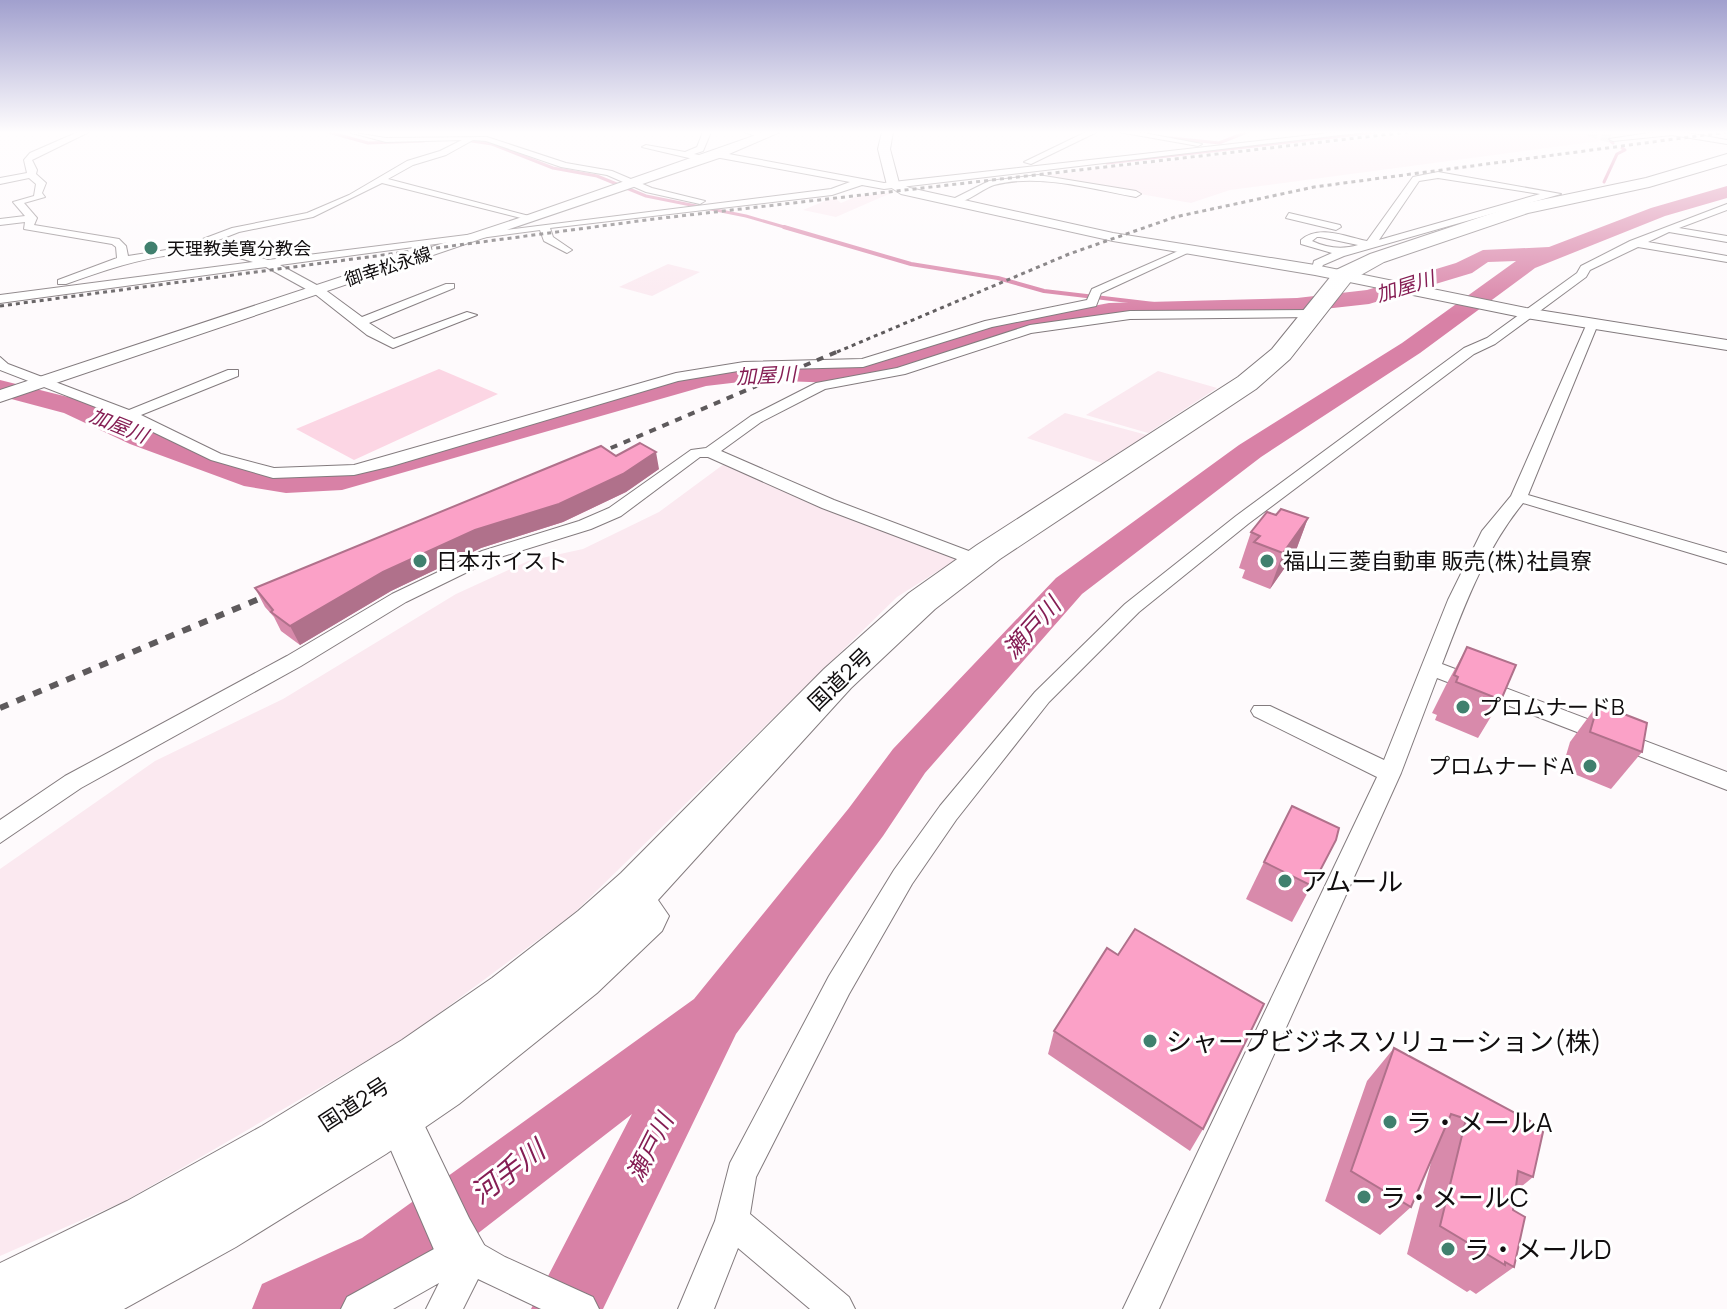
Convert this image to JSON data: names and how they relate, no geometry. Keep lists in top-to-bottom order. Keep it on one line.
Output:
{"streets":{"highway":["国道2号"],"main road":["御幸松永線"]},"water":["加屋川","瀬戸川","河手川"],"places":["天理教美寛分教会","日本ホイスト","福山三菱自動車 販売(株)社員寮","プロムナードB","プロムナードA","アムール","シャープビジネスソリューション(株)","ラ・メールA","ラ・メールC","ラ・メールD"]}
